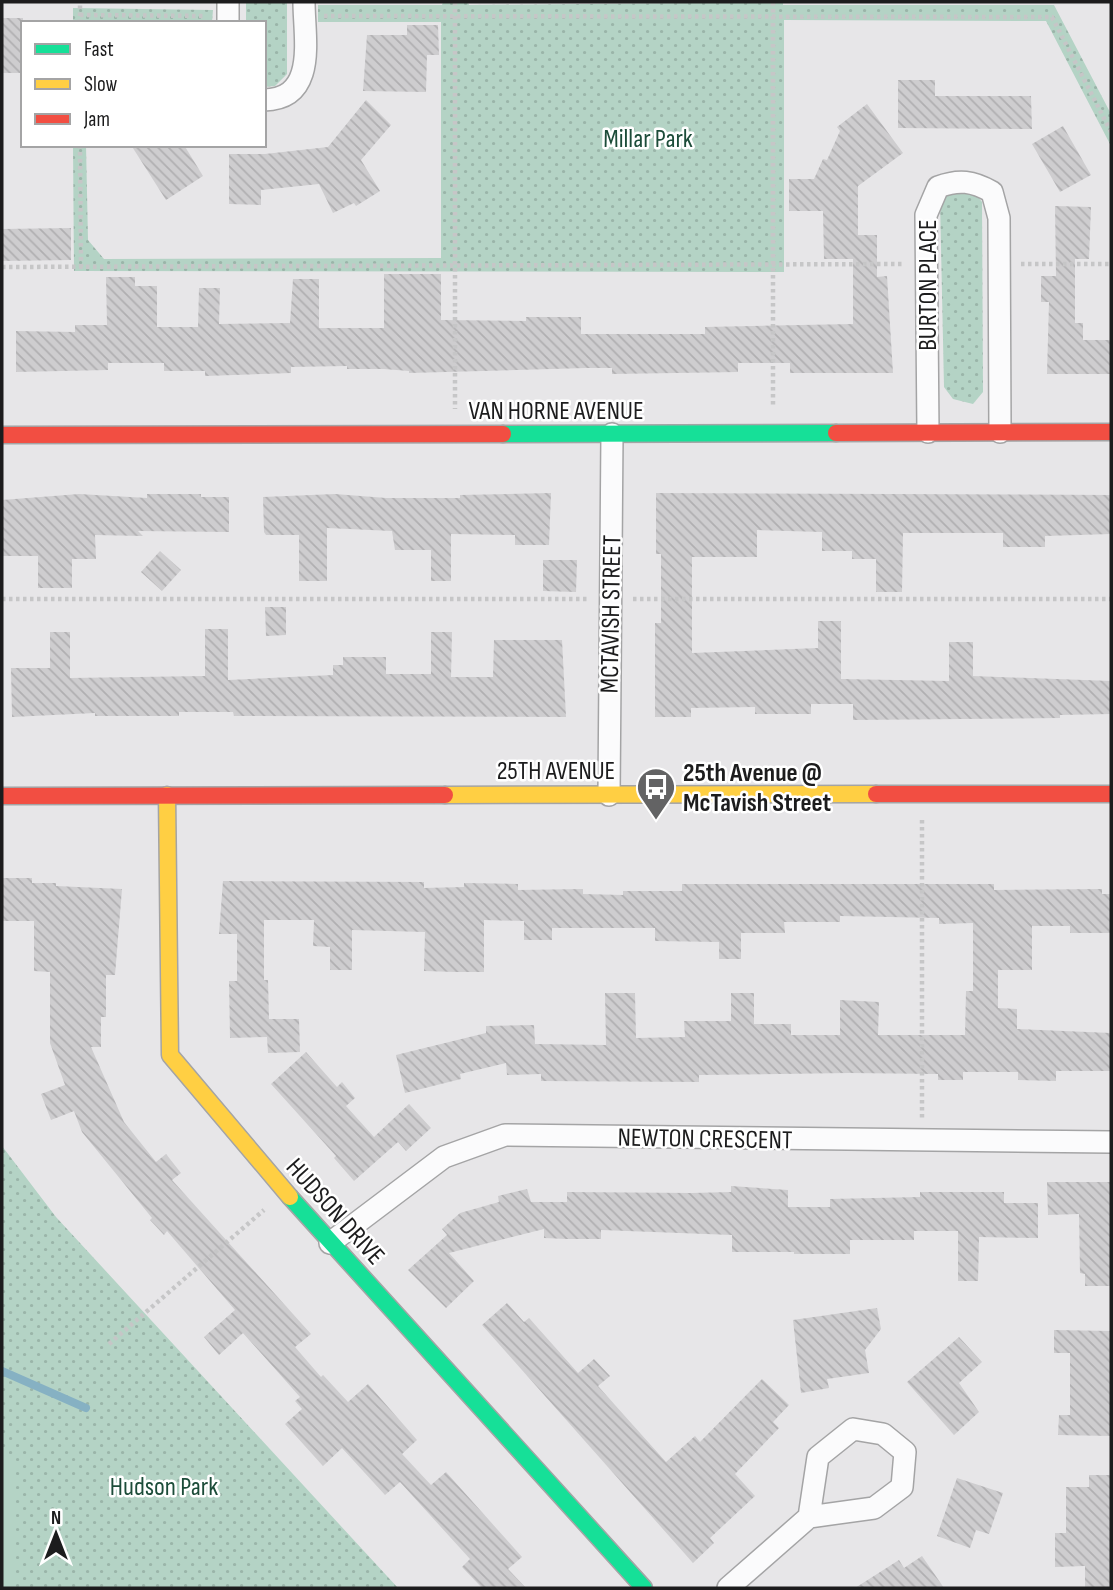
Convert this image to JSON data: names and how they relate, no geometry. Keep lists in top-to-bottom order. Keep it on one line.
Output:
{"streets":{"street":["BURTON PLACE","VAN HORNE AVENUE","MCTAVISH STREET","25TH AVENUE","NEWTON CRESCENT","HUDSON DRIVE"]},"crossings":[["BURTON PLACE","VAN HORNE AVENUE"],["VAN HORNE AVENUE","MCTAVISH STREET"],["MCTAVISH STREET","25TH AVENUE"],["25TH AVENUE","HUDSON DRIVE"],["NEWTON CRESCENT","HUDSON DRIVE"]],"parks":["Millar Park","Hudson Park"],"places":{"bus stop":["25th Avenue @ McTavish Street"]},"legend":["Fast","Slow","Jam"],"north":"top"}
